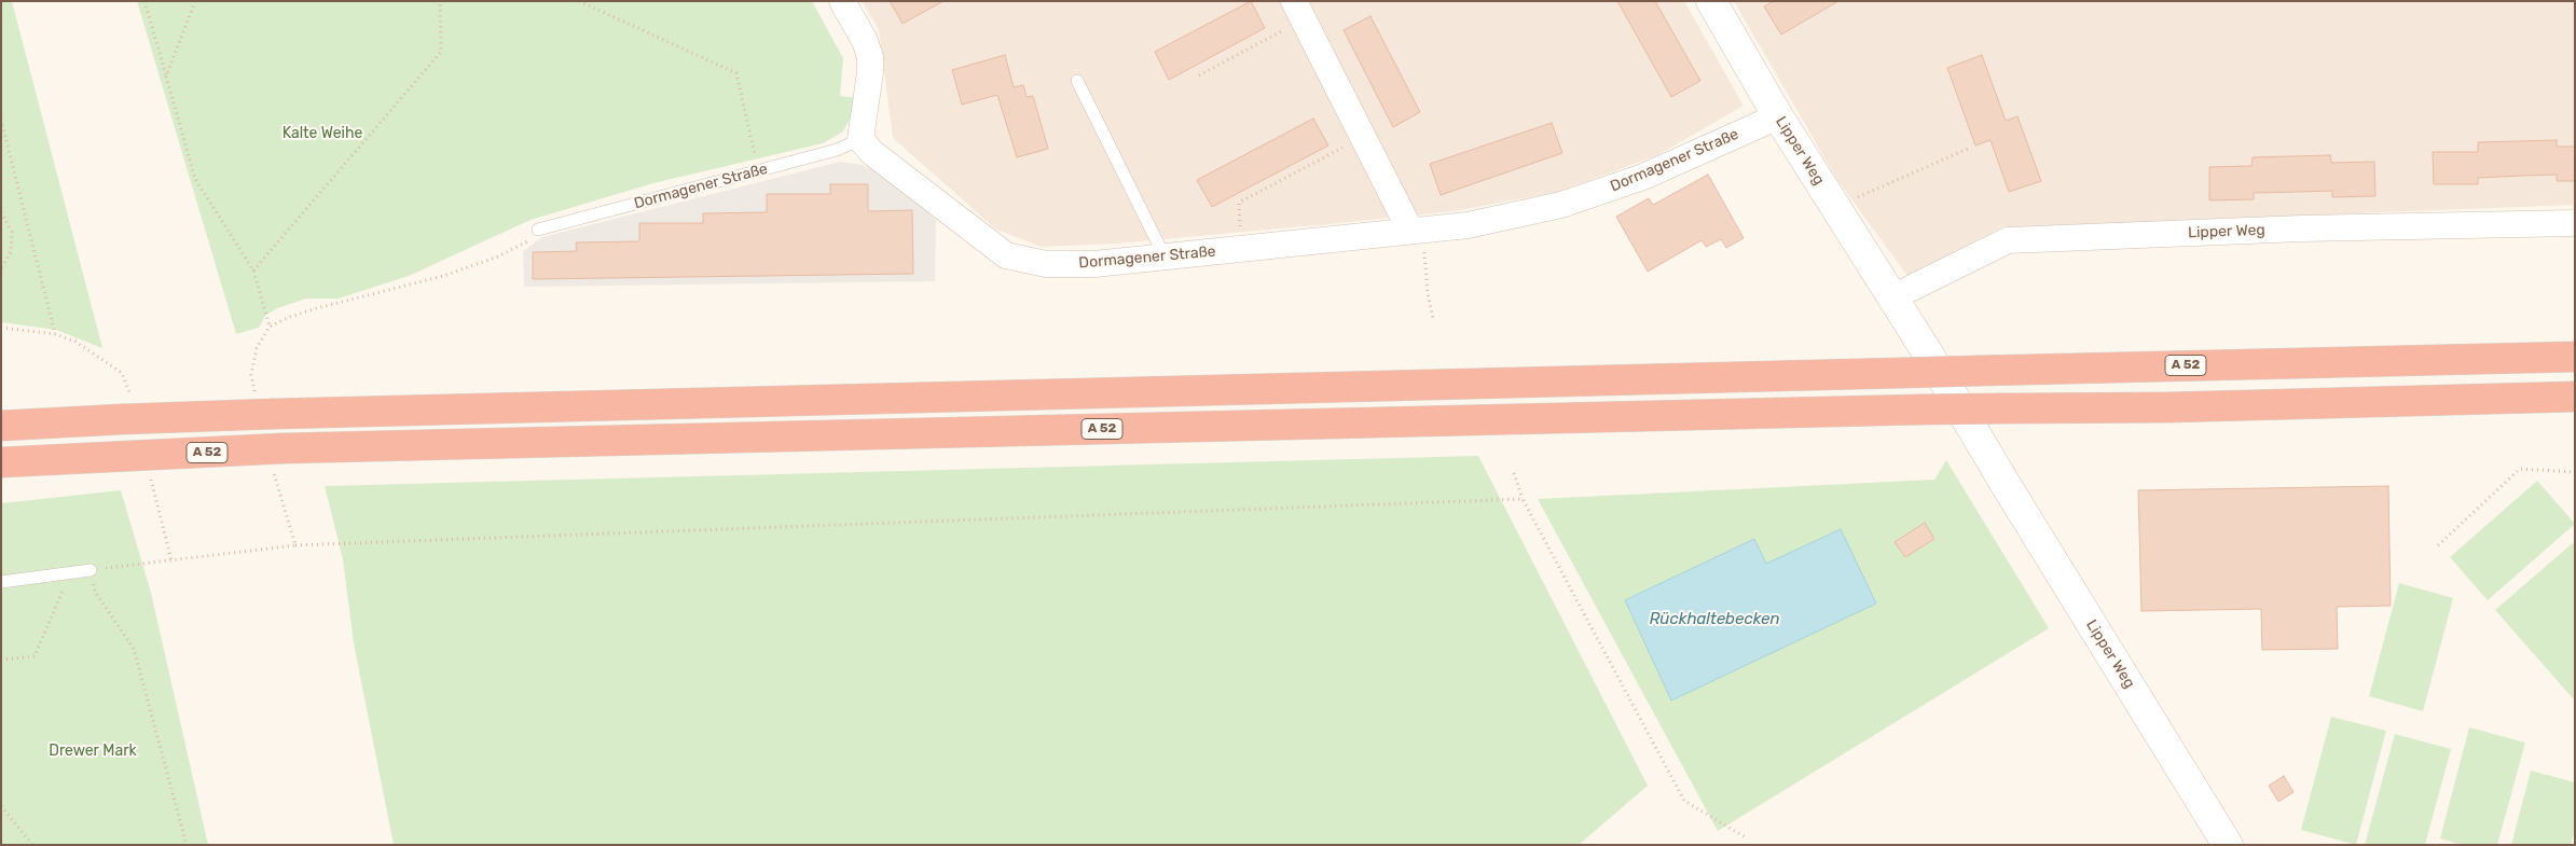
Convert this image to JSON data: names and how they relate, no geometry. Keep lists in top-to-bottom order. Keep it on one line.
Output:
{"streets":{"highway":["A 52"],"street":["Lipper Weg","Dormagener Straße"]},"crossings":[["Lipper Weg","Dormagener Straße"]],"water":["Rückhaltebecken"],"parks":["Kalte Weihe","Drewer Mark"]}
